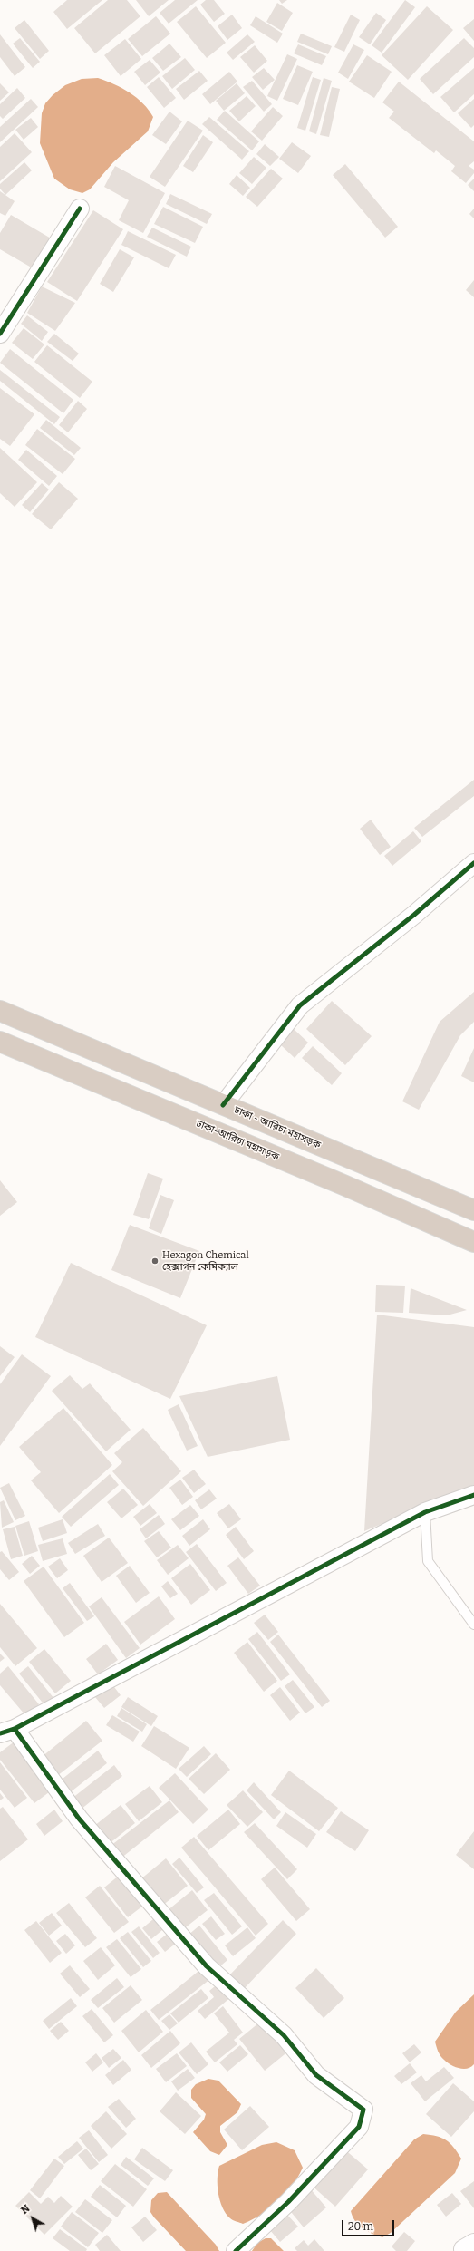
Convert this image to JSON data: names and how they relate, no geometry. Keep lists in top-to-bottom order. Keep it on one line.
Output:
{"streets":{"highway":["ঢাকা - আরিচা মহাসড়ক","ঢাকা-আরিচা মহাসড়ক"]},"places":["Hexagon Chemical হেক্সাগন কেমিক্যাল"],"scale_bar":"20 m","north":"top left"}
